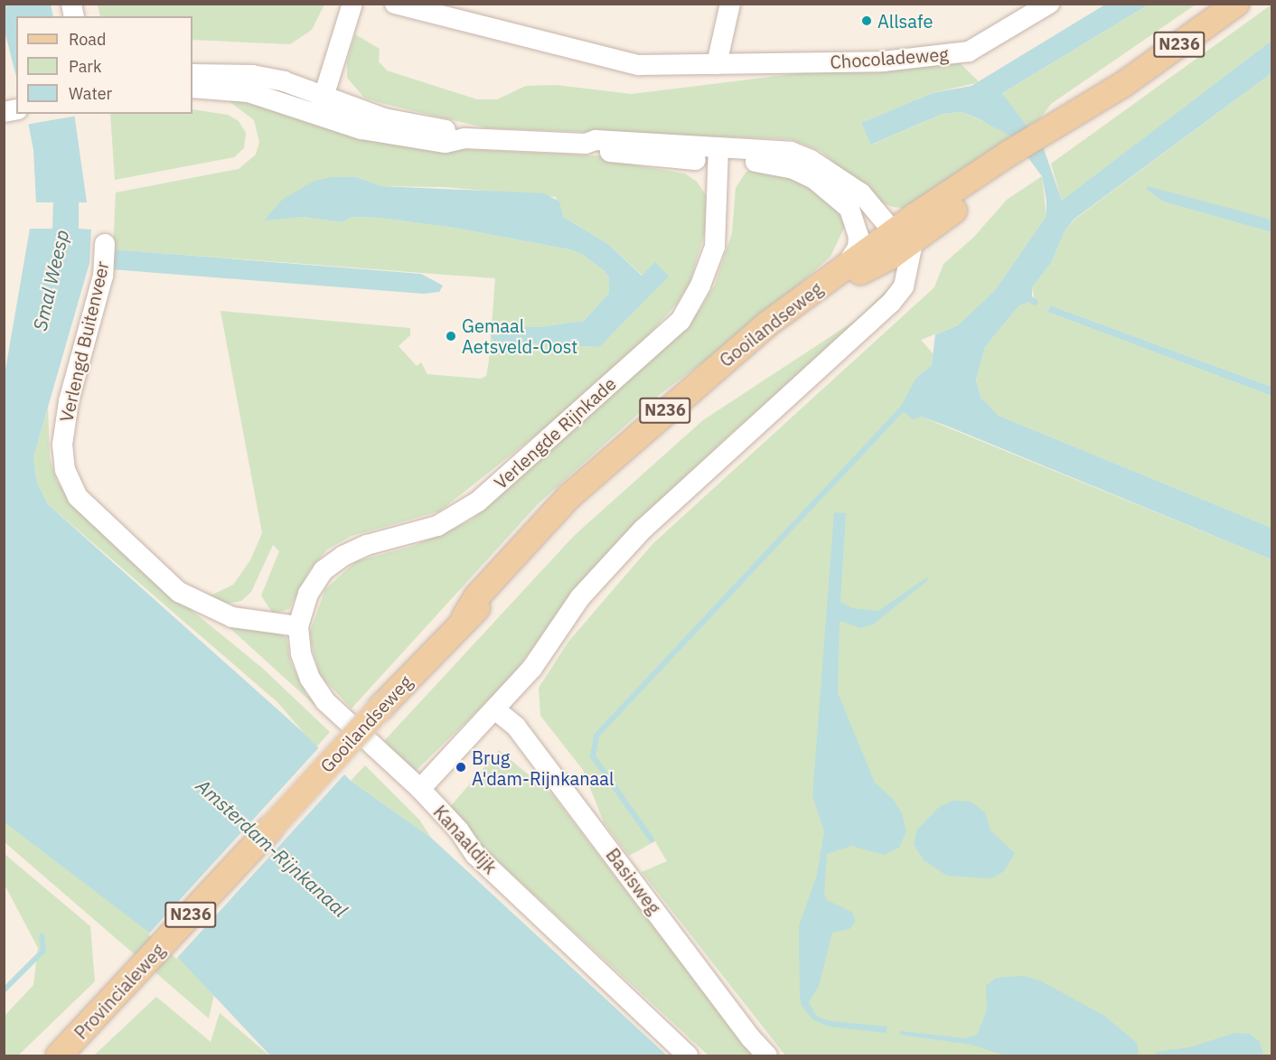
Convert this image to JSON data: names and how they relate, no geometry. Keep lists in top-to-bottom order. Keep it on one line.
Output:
{"streets":{"main road":["N236","Gooilandseweg","Provincialeweg"],"street":["Chocoladeweg","Verlengd Buitenveer","Verlengde Rijnkade","Kanaaldijk","Basisweg"]},"crossings":[["Gooilandseweg","Provincialeweg"],["Verlengd Buitenveer","Verlengde Rijnkade"],["Verlengd Buitenveer","Kanaaldijk"],["Verlengde Rijnkade","Kanaaldijk"]],"water":["Smal Weesp","Amsterdam-Rijnkanaal"],"places":["Allsafe","Gemaal Aetsveld-Oost","Brug A'dam-Rijnkanaal"],"legend":["Road","Park","Water"]}
